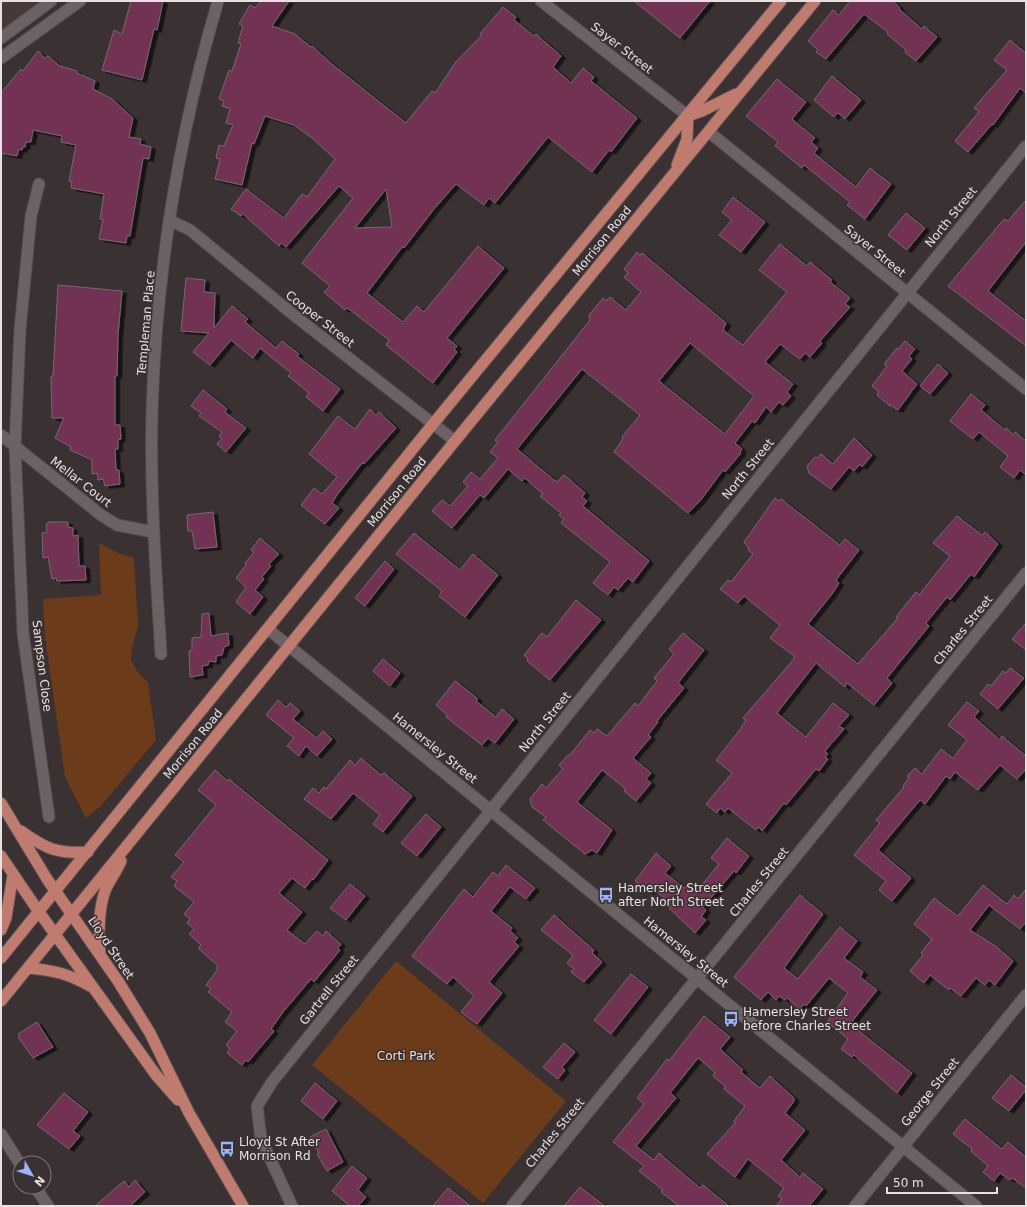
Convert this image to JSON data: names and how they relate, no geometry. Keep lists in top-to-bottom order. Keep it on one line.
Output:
{"streets":{"main road":["Morrison Road","Lloyd Street"],"street":["Sayer Street","North Street","Cooper Street","Templeman Place","Mellar Court","Charles Street","Sampson Close","Hamersley Street","Gartrell Street","George Street"]},"crossings":[["Sayer Street","North Street"],["Sayer Street","Morrison Road"],["North Street","Hamersley Street"],["North Street","Gartrell Street"],["Morrison Road","Cooper Street"],["Morrison Road","Hamersley Street"],["Morrison Road","Lloyd Street"],["Cooper Street","Templeman Place"],["Templeman Place","Mellar Court"],["Mellar Court","Sampson Close"],["Charles Street","Hamersley Street"],["Hamersley Street","Gartrell Street"],["Hamersley Street","George Street"]],"parks":["Corti Park"],"places":{"bus stop":["Hamersley Street after North Street","Hamersley Street before Charles Street","Lloyd St After Morrison Rd"]},"scale_bar":"50 m","north":"bottom right"}
